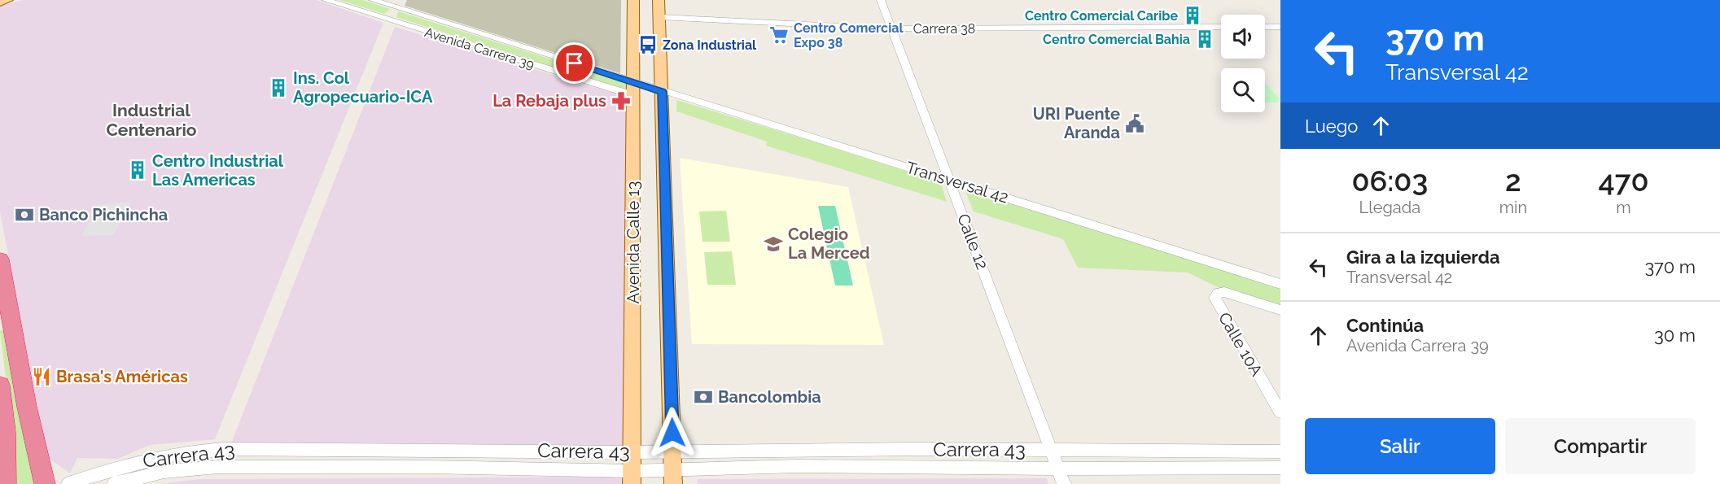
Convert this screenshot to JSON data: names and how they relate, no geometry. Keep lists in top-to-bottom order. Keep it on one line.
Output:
{"streets":{"main road":["Avenida Calle 13"],"street":["Carrera 38","Avenida Carrera 39","Transversal 42","Calle 12","Calle 10A","Carrera 43"]},"crossings":[["Carrera 38","Calle 12"],["Carrera 38","Avenida Calle 13"],["Avenida Carrera 39","Transversal 42"],["Avenida Carrera 39","Avenida Calle 13"],["Transversal 42","Calle 12"],["Transversal 42","Avenida Calle 13"],["Calle 12","Carrera 43"],["Avenida Calle 13","Carrera 43"]],"districts":["Industrial Centenario"],"places":{"building":["Centro Comercial Caribe","Centro Comercial Bahia","Ins. Col Agropecuario-ICA","Centro Industrial Las Americas"],"supermarket":["Centro Comercial Expo 38"],"bus stop":["Zona Industrial"],"pharmacy":["La Rebaja plus"],"public building":["URI Puente Aranda"],"bank":["Banco Pichincha","Bancolombia"],"school or university":["Colegio La Merced"],"restaurant":["Brasa's Américas"]},"page":{"turn":["370 m","Transversal 42"],"then":"Luego","eta":["06:03","Llegada","2","min","470","m"],"list":[{"name":"Gira a la izquierda","note":"Transversal 42","value":"370 m"},{"name":"Continúa","note":"Avenida Carrera 39","value":"30 m"}],"buttons":["Salir","Compartir"]}}
